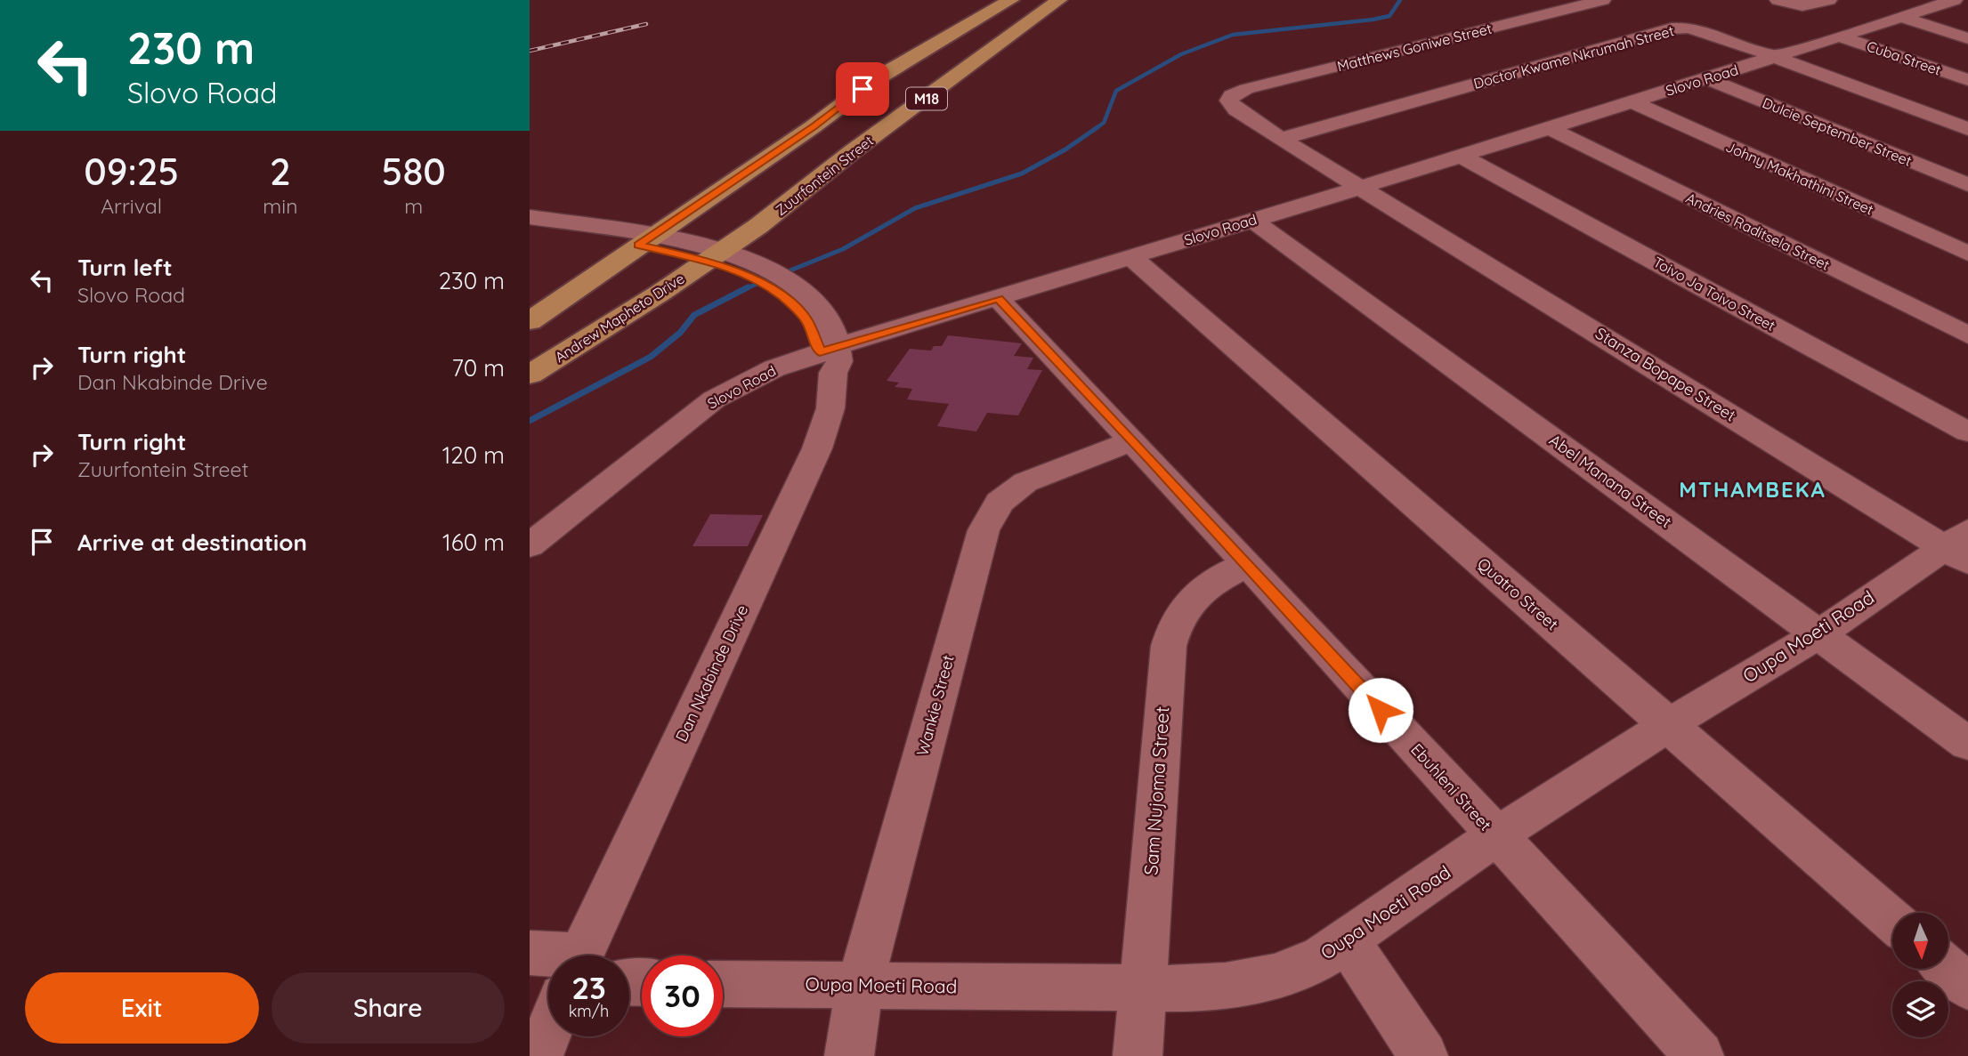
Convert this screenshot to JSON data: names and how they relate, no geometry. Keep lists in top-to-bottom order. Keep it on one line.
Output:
{"streets":{"main road":["M18","Zuurfontein Street","Andrew Mapheto Drive"],"street":["Matthews Goniwe Street","Doctor Kwame Nkrumah Street","Cuba Street","Slovo Road","Dulcie September Street","Johny Makhathini Street","Andries Raditsela Street","Toivo Ja Toivo Street","Stanza Bopape Street","Abel Manana Street","Quatro Street","Oupa Moeti Road","Dan Nkabinde Drive","Wankie Street","Ebuhleni Street","Sam Nujoma Street"]},"crossings":[["Matthews Goniwe Street","Stanza Bopape Street"],["Doctor Kwame Nkrumah Street","Slovo Road"],["Doctor Kwame Nkrumah Street","Stanza Bopape Street"],["Cuba Street","Slovo Road"],["Slovo Road","Dulcie September Street"],["Slovo Road","Johny Makhathini Street"],["Slovo Road","Andries Raditsela Street"],["Slovo Road","Toivo Ja Toivo Street"],["Slovo Road","Stanza Bopape Street"],["Slovo Road","Abel Manana Street"],["Slovo Road","Quatro Street"],["Slovo Road","Dan Nkabinde Drive"],["Slovo Road","Ebuhleni Street"],["M18","Dan Nkabinde Drive"],["Zuurfontein Street","Andrew Mapheto Drive"],["Zuurfontein Street","Dan Nkabinde Drive"],["Andrew Mapheto Drive","Dan Nkabinde Drive"],["Stanza Bopape Street","Oupa Moeti Road"],["Abel Manana Street","Oupa Moeti Road"],["Quatro Street","Oupa Moeti Road"],["Oupa Moeti Road","Wankie Street"],["Oupa Moeti Road","Ebuhleni Street"],["Oupa Moeti Road","Sam Nujoma Street"],["Wankie Street","Ebuhleni Street"],["Ebuhleni Street","Sam Nujoma Street"]],"districts":["MTHAMBEKA"],"north":"bottom","page":{"turn":["230 m","Slovo Road"],"eta":["09:25","Arrival","2","min","580","m"],"list":[{"name":"Turn left","note":"Slovo Road","value":"230 m"},{"name":"Turn right","note":"Dan Nkabinde Drive","value":"70 m"},{"name":"Turn right","note":"Zuurfontein Street","value":"120 m"},{"name":"Arrive at destination","value":"160 m"}],"speed":"23 km/h","limit":"30","buttons":["Exit","Share"]}}
